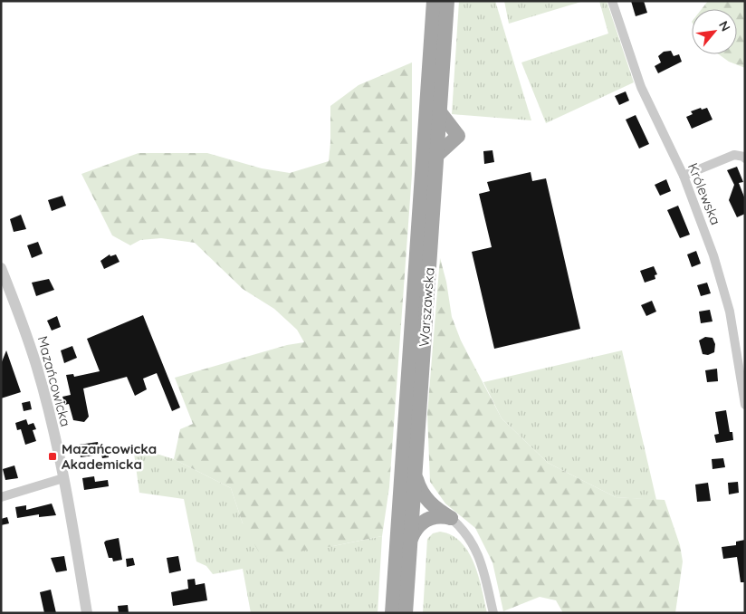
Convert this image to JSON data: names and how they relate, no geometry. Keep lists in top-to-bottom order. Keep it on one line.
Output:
{"streets":{"main road":["Warszawska"],"street":["Królewska","Mazańcowicka"]},"places":{"transit":["Mazańcowicka Akademicka"]},"north":"top right"}
